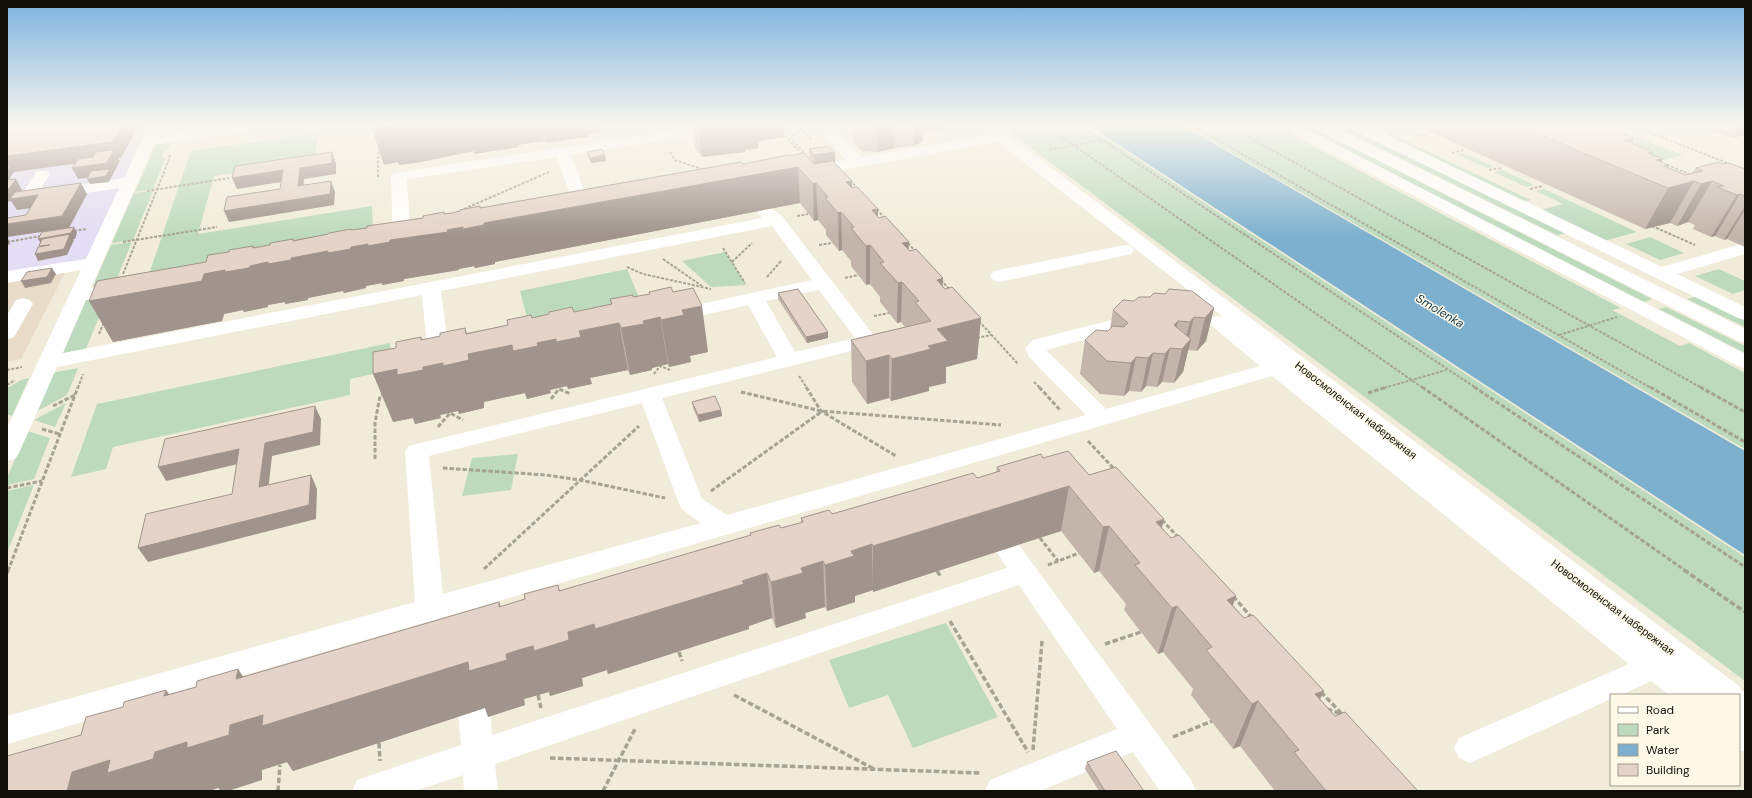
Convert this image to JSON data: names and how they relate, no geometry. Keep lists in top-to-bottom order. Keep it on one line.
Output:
{"streets":{"street":["Новосмоленская набережная"]},"water":["Smolenka"],"legend":["Road","Park","Water","Building"]}
